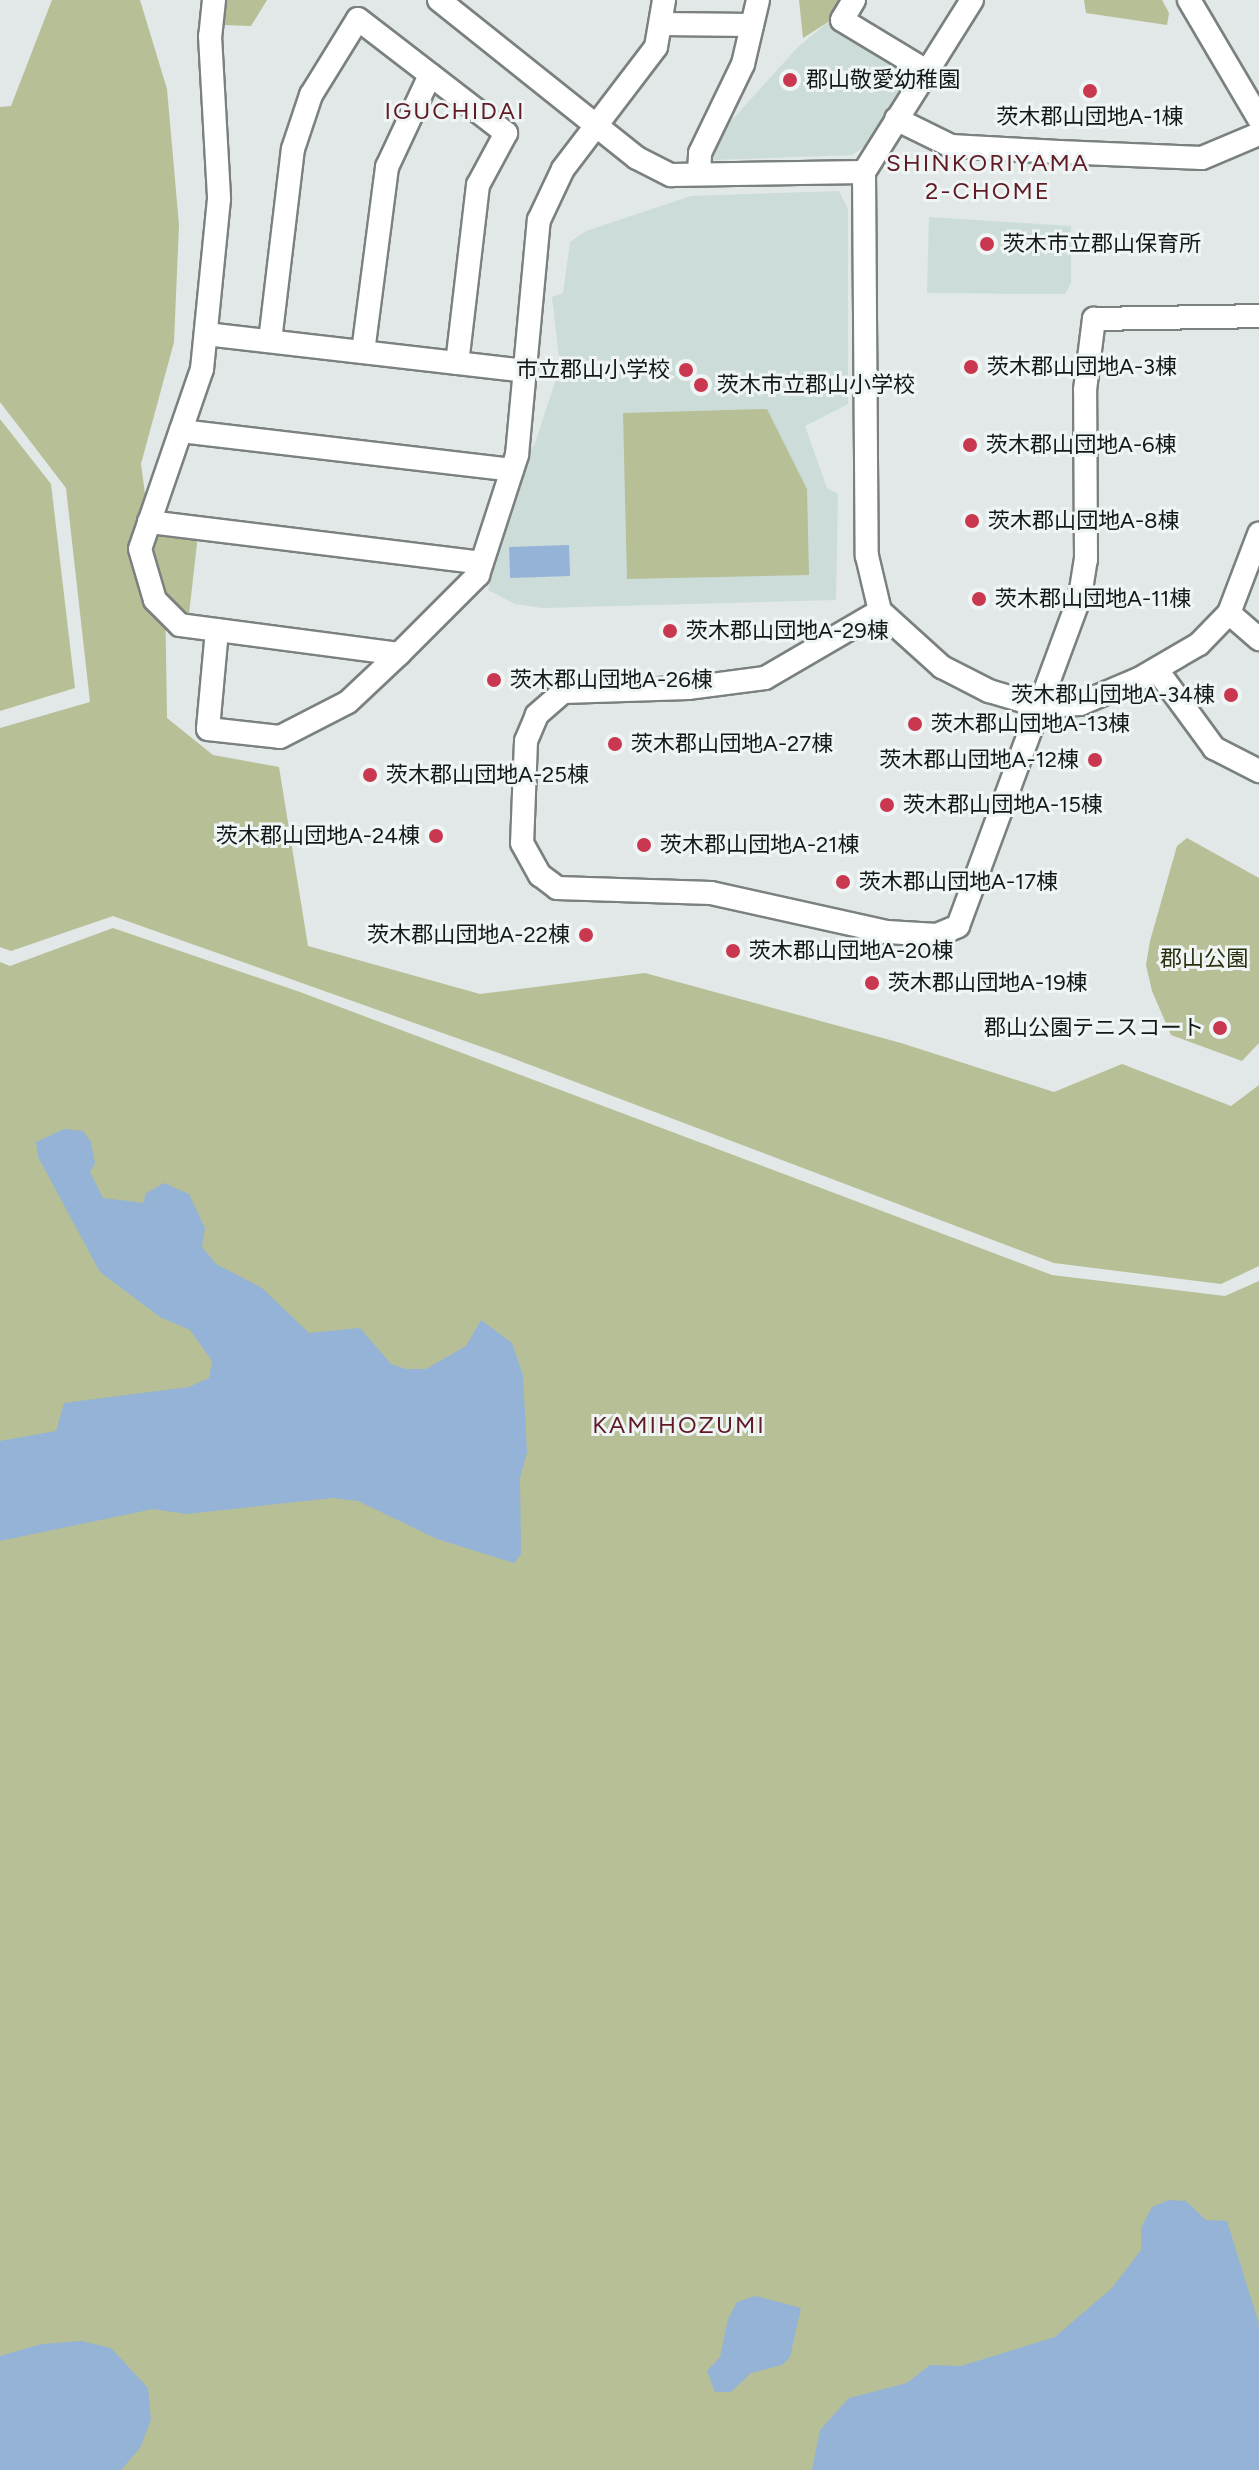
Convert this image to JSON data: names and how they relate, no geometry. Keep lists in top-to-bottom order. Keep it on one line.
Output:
{"districts":["IGUCHIDAI","SHINKORIYAMA 2-CHOME","KAMIHOZUMI"],"parks":["郡山公園"],"places":["郡山敬愛幼稚園","茨木郡山団地A-1棟","茨木市立郡山保育所","茨木郡山団地A-3棟","市立郡山小学校","茨木市立郡山小学校","茨木郡山団地A-6棟","茨木郡山団地A-8棟","茨木郡山団地A-11棟","茨木郡山団地A-29棟","茨木郡山団地A-26棟","茨木郡山団地A-34棟","茨木郡山団地A-13棟","茨木郡山団地A-27棟","茨木郡山団地A-12棟","茨木郡山団地A-25棟","茨木郡山団地A-15棟","茨木郡山団地A-24棟","茨木郡山団地A-21棟","茨木郡山団地A-17棟","茨木郡山団地A-22棟","茨木郡山団地A-20棟","茨木郡山団地A-19棟","郡山公園テニスコート"]}
